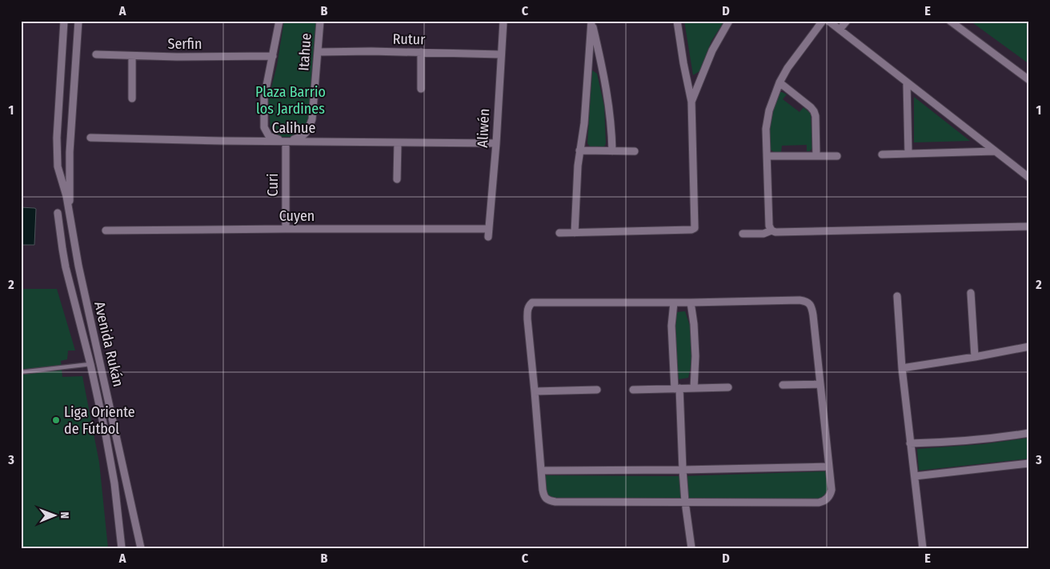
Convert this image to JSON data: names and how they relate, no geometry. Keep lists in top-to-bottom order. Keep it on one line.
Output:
{"streets":{"street":["Rutur","Serfin","Itahue","Calihue","Aliwén","Curi","Cuyen","Avenida Rukán"]},"crossings":[["Rutur","Itahue"],["Rutur","Aliwén"],["Itahue","Calihue"],["Itahue","Curi"],["Calihue","Aliwén"],["Calihue","Curi"],["Aliwén","Cuyen"],["Curi","Cuyen"]],"parks":["Plaza Barrio los Jardines"],"places":["Liga Oriente de Fútbol"],"north":"right","grid":{"columns":["A","B","C","D","E"],"rows":["1","2","3"]}}
